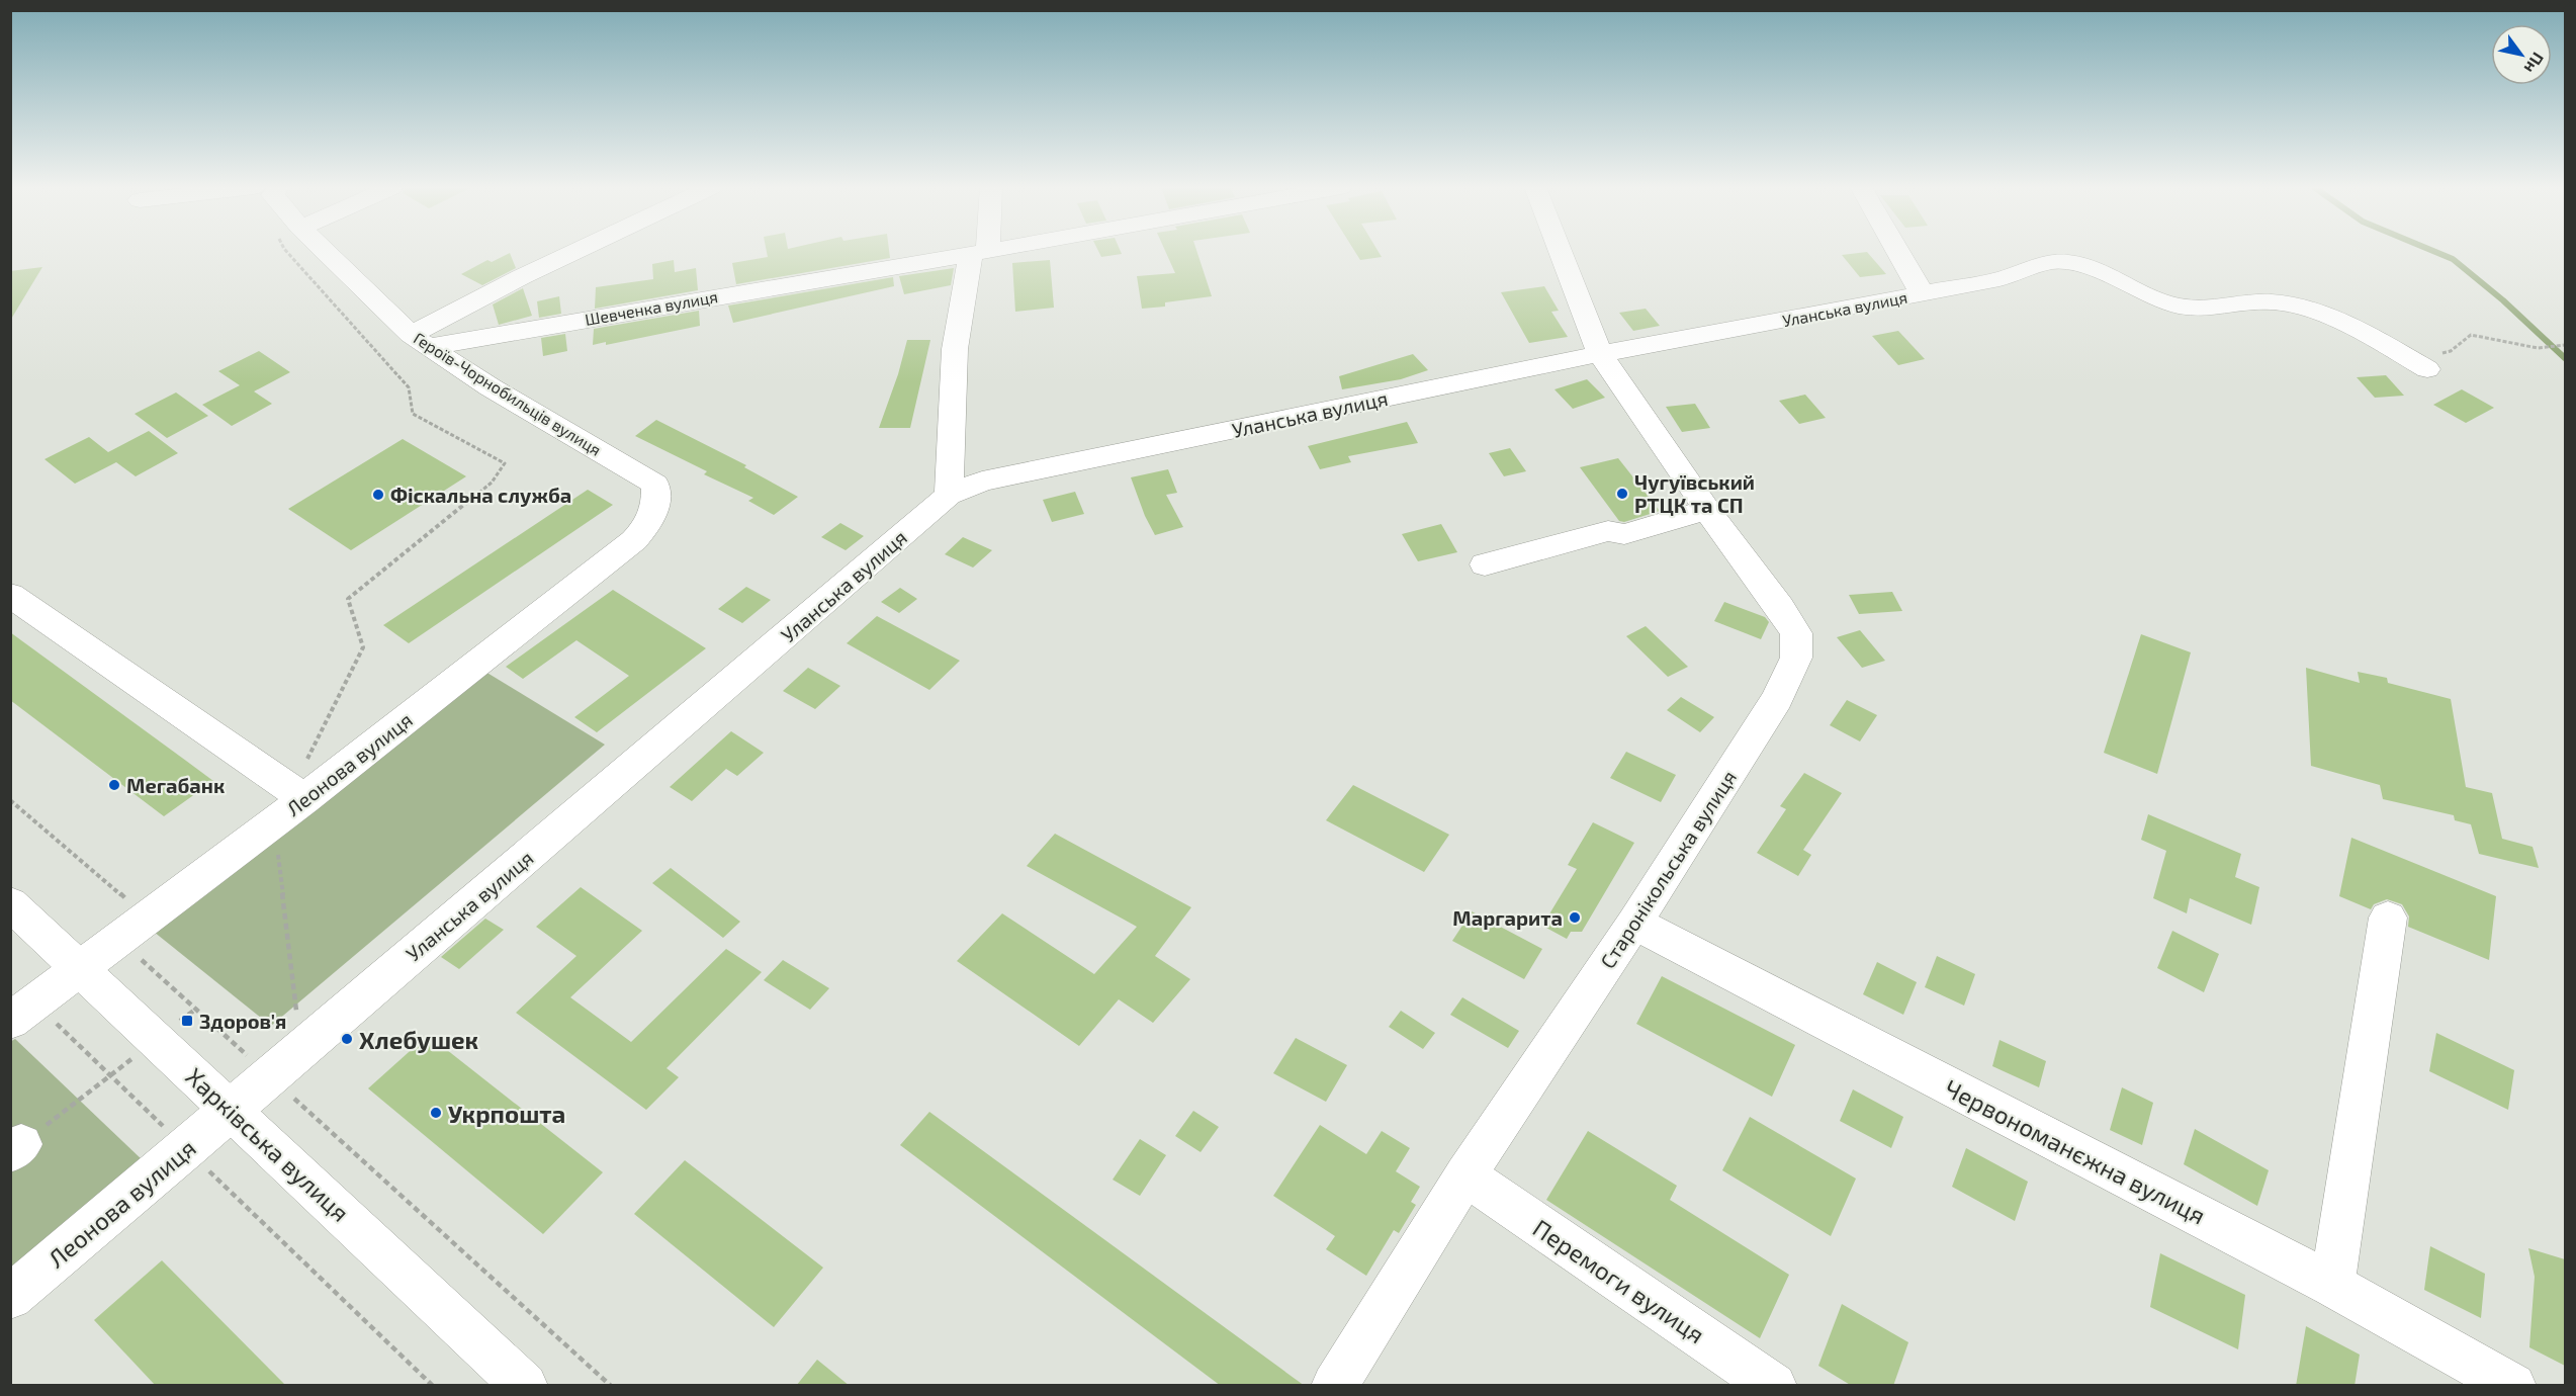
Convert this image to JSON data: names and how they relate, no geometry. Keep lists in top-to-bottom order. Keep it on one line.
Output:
{"streets":{"street":["Шевченка вулиця","Уланська вулиця","Героїв-Чорнобильців вулиця","Леонова вулиця","Старонікольська вулиця","Харківська вулиця","Червономанєжна вулиця","Перемоги вулиця"]},"crossings":[["Шевченка вулиця","Героїв-Чорнобильців вулиця"],["Уланська вулиця","Леонова вулиця"],["Уланська вулиця","Старонікольська вулиця"],["Уланська вулиця","Харківська вулиця"],["Героїв-Чорнобильців вулиця","Леонова вулиця"],["Леонова вулиця","Харківська вулиця"],["Старонікольська вулиця","Червономанєжна вулиця"],["Старонікольська вулиця","Перемоги вулиця"]],"places":{"other":["Чугуївський РТЦК та СП","Фіскальна служба","Мегабанк","Маргарита","Хлебушек","Укрпошта"],"transit":["Здоров'я"]},"north":"bottom right"}
